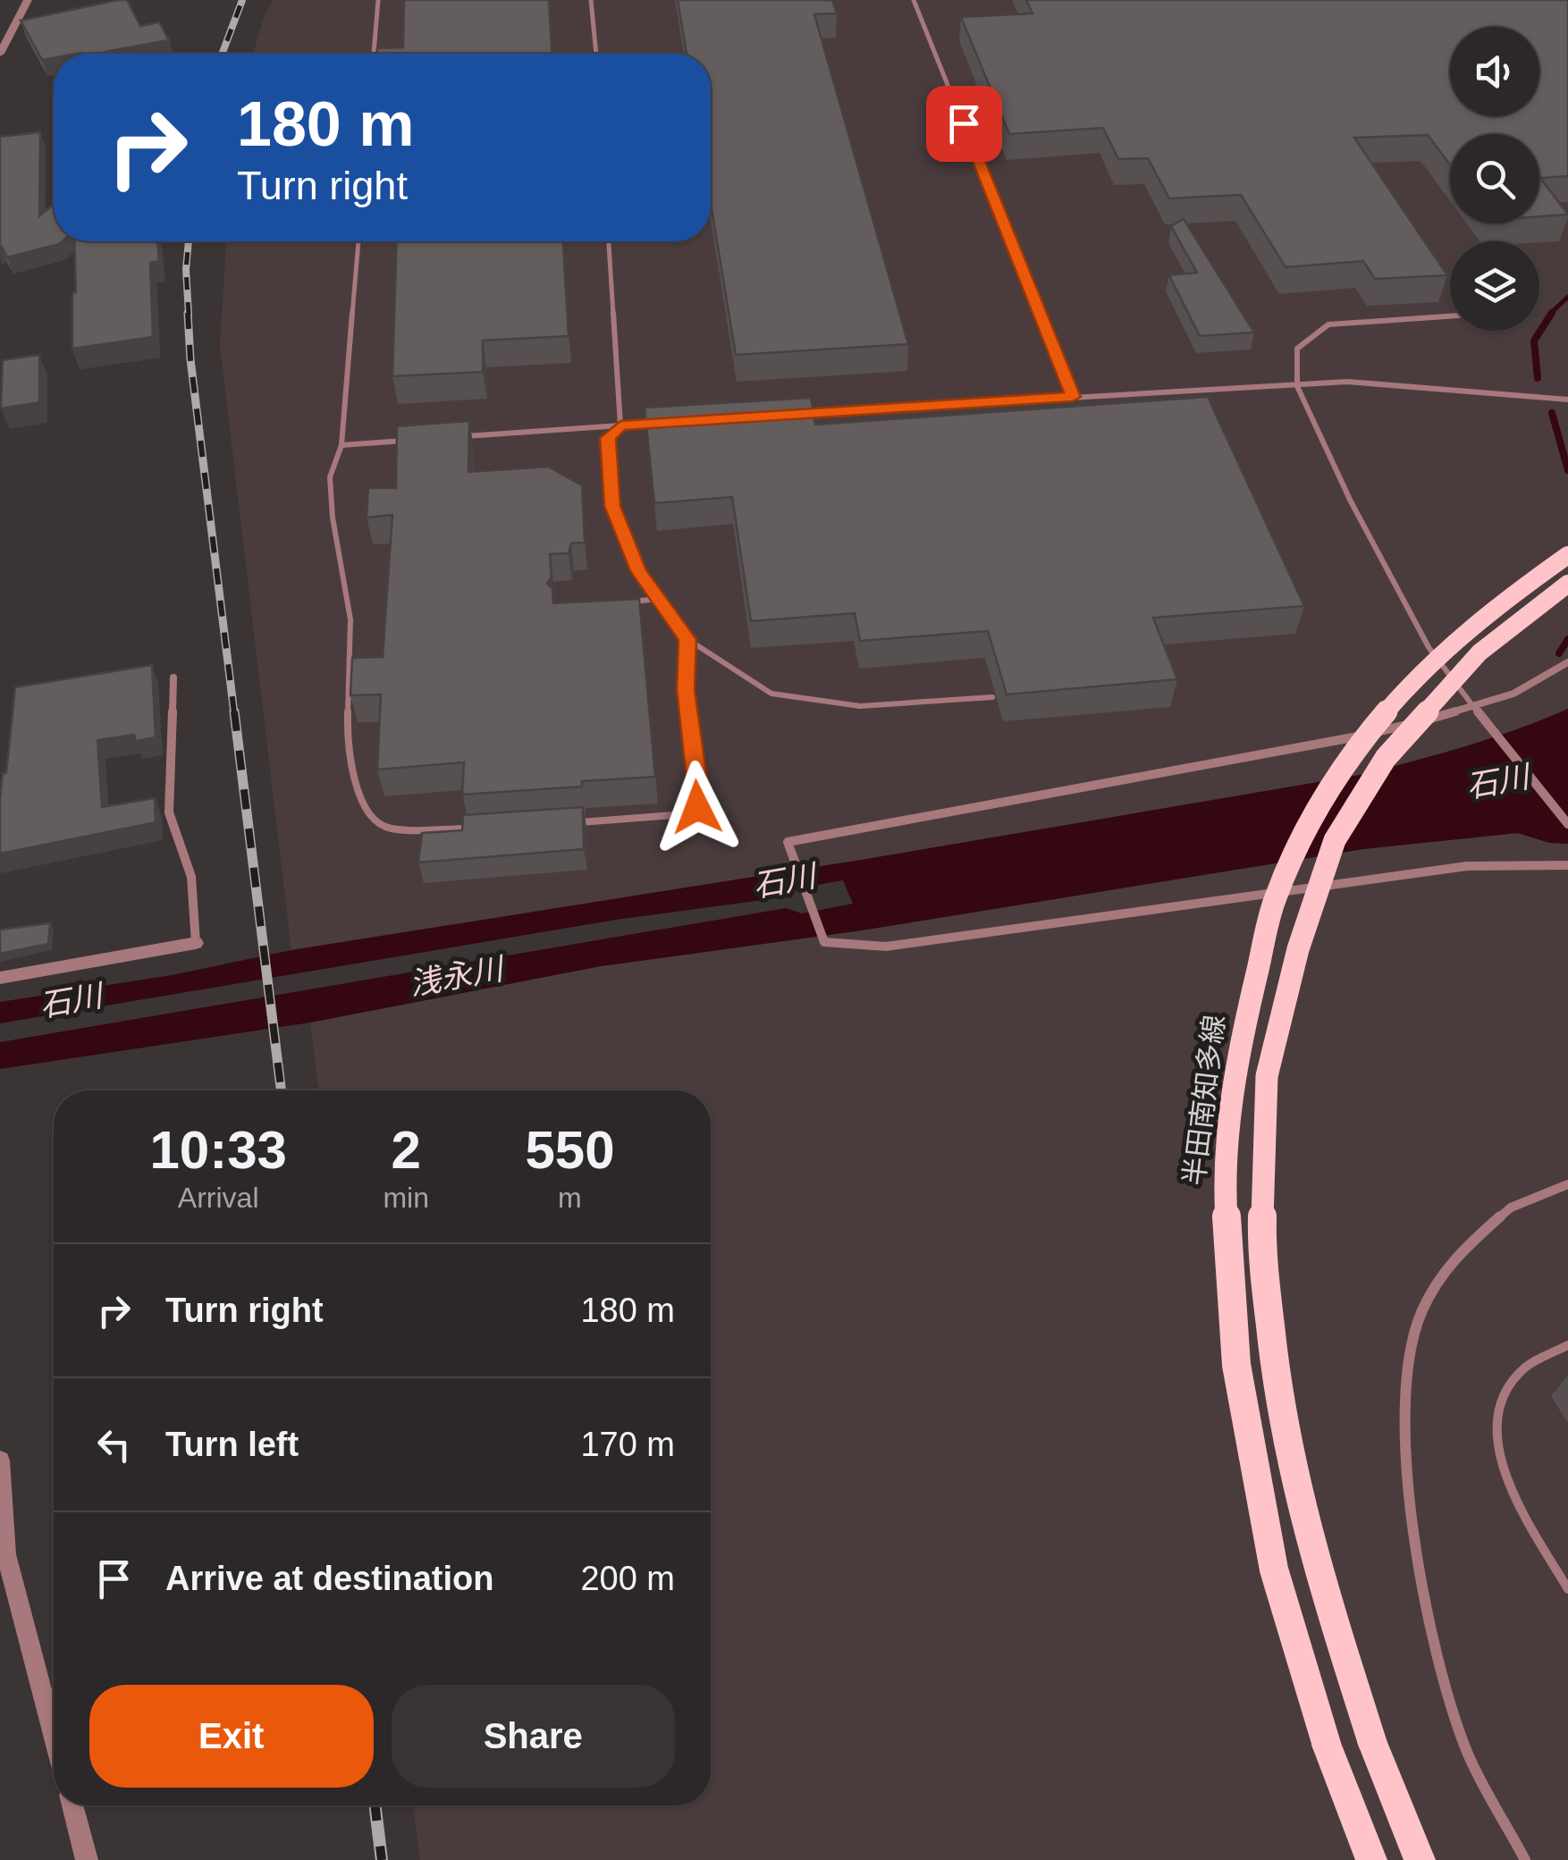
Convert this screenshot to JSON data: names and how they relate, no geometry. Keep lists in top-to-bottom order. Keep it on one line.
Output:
{"streets":{"main road":["半田南知多線"]},"water":["石川","浅永川"],"page":{"turn":["180 m","Turn right"],"eta":["10:33","Arrival","2","min","550","m"],"list":[{"name":"Turn right","value":"180 m"},{"name":"Turn left","value":"170 m"},{"name":"Arrive at destination","value":"200 m"}],"buttons":["Exit","Share"]}}
